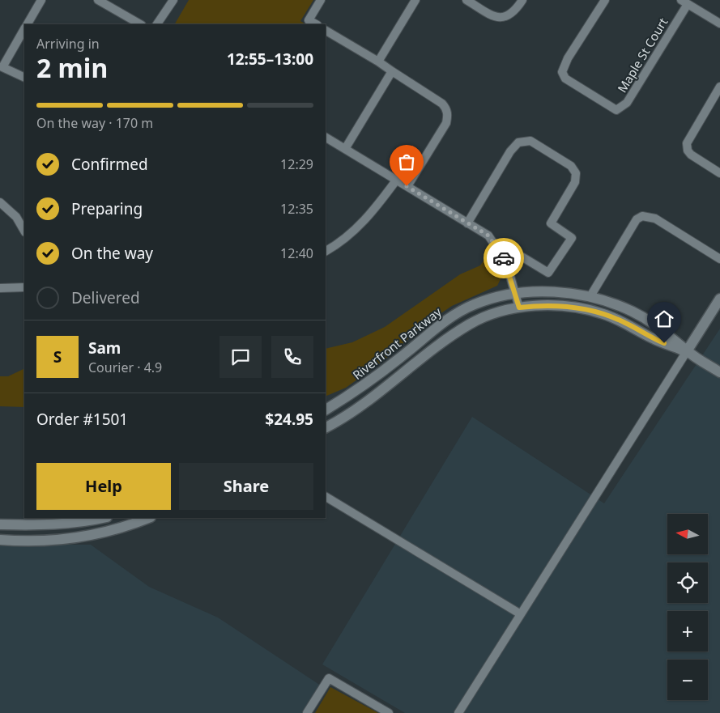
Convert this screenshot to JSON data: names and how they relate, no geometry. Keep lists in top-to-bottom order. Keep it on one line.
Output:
{"streets":{"main road":["Riverfront Parkway"],"street":["Maple St Court"]},"north":"left","page":{"heading":["2 min","Arriving in","12:55–13:00"],"panel":["Sam","Courier · 4.9","Order #1501","$24.95"],"bar":"On the way · 170 m","list":[["Confirmed","12:29"],["Preparing","12:35"],["On the way","12:40"],"Delivered"],"round":"S","buttons":["Help","Share"],"map_buttons":["+","−"]}}
